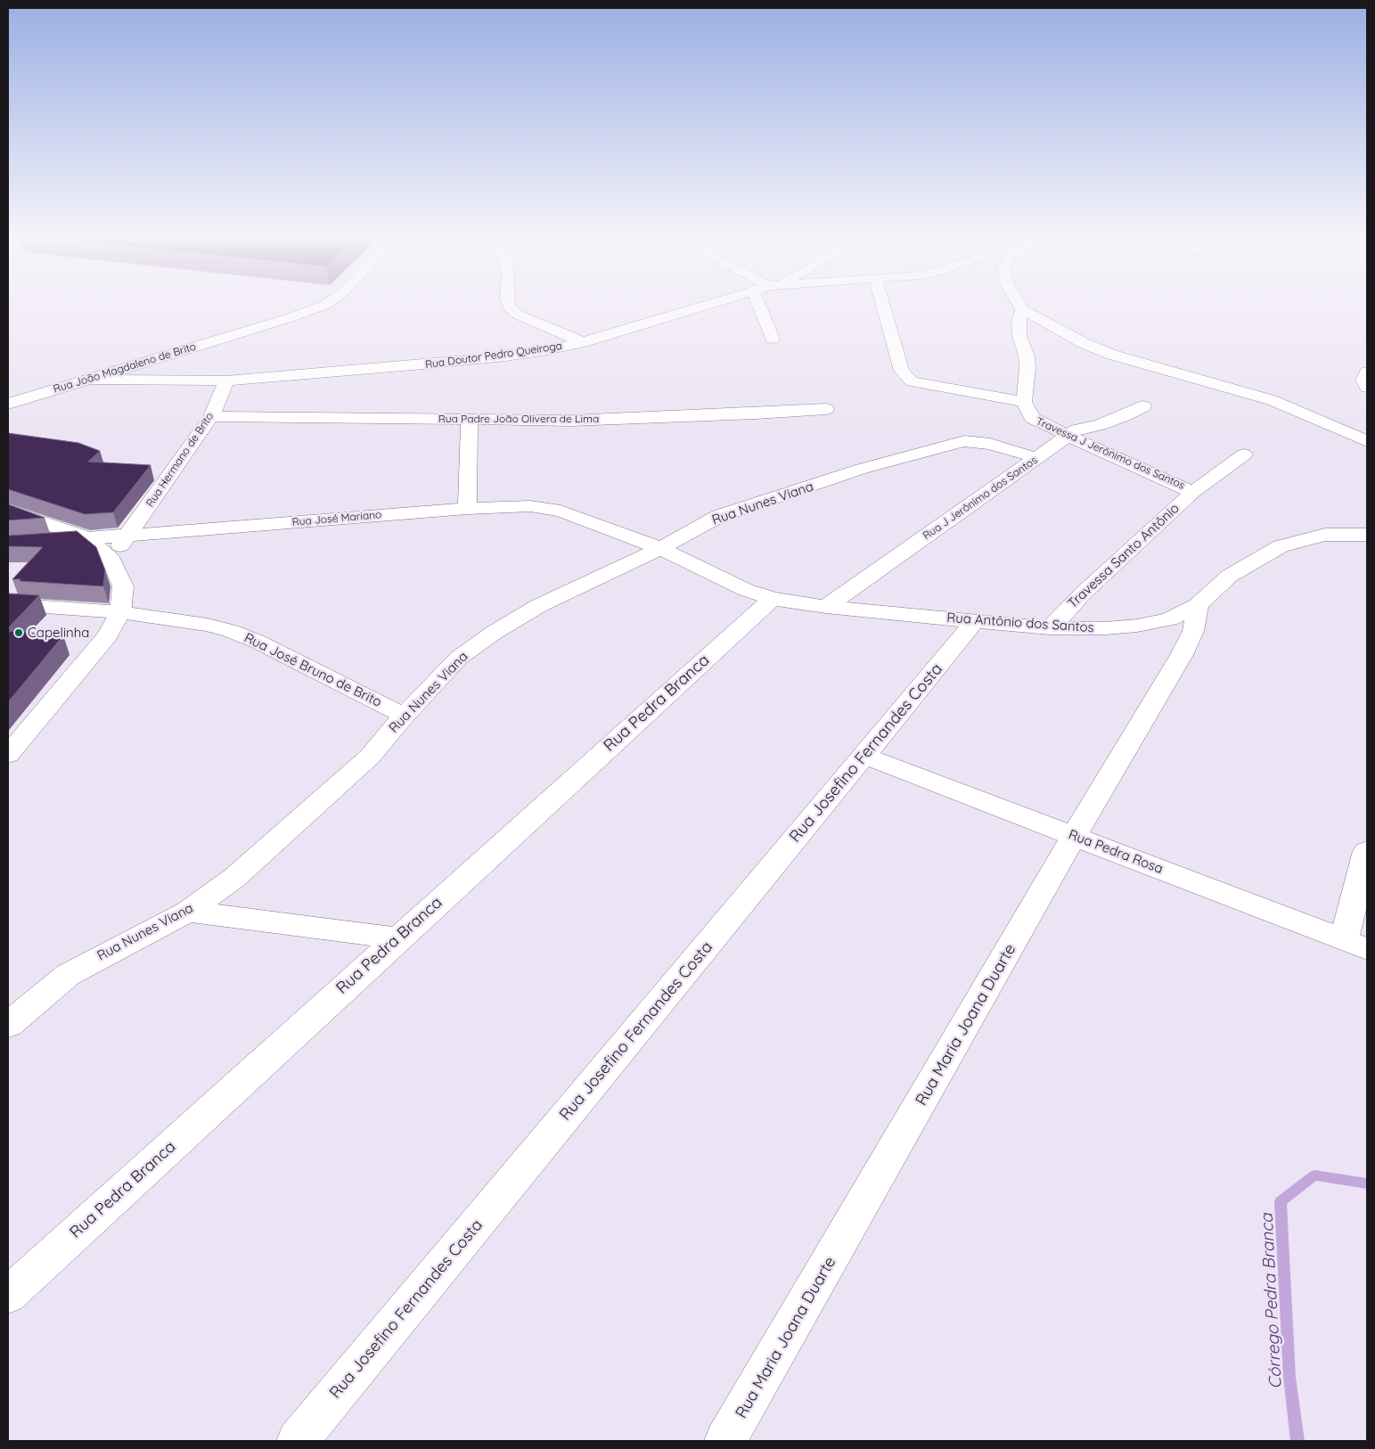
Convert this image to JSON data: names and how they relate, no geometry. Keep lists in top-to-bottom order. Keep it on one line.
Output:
{"streets":{"street":["Rua Doutor Pedro Queiroga","Rua João Magdaleno de Brito","Rua Padre João Olivera de Lima","Travessa J Jerônimo dos Santos","Rua Hermano de Brito","Rua J Jerônimo dos Santos","Rua Nunes Viana","Rua José Mariano","Travessa Santo Antônio","Rua Antônio dos Santos","Rua José Bruno de Brito","Rua Pedra Branca","Rua Josefino Fernandes Costa","Rua Pedra Rosa","Rua Maria Joana Duarte"]},"crossings":[["Rua Doutor Pedro Queiroga","Rua João Magdaleno de Brito"],["Rua Doutor Pedro Queiroga","Rua Hermano de Brito"],["Rua Padre João Olivera de Lima","Rua Hermano de Brito"],["Travessa J Jerônimo dos Santos","Rua J Jerônimo dos Santos"],["Travessa J Jerônimo dos Santos","Travessa Santo Antônio"],["Rua Hermano de Brito","Rua José Mariano"],["Rua J Jerônimo dos Santos","Rua Nunes Viana"],["Rua J Jerônimo dos Santos","Rua Antônio dos Santos"],["Rua Nunes Viana","Rua José Mariano"],["Rua Nunes Viana","Rua Antônio dos Santos"],["Rua Nunes Viana","Rua José Bruno de Brito"],["Rua José Mariano","Rua Antônio dos Santos"],["Travessa Santo Antônio","Rua Antônio dos Santos"],["Rua Antônio dos Santos","Rua Pedra Branca"],["Rua Antônio dos Santos","Rua Josefino Fernandes Costa"],["Rua Antônio dos Santos","Rua Maria Joana Duarte"],["Rua Josefino Fernandes Costa","Rua Pedra Rosa"],["Rua Pedra Rosa","Rua Maria Joana Duarte"]],"water":["Córrego Pedra Branca"],"places":["Capelinha"]}
